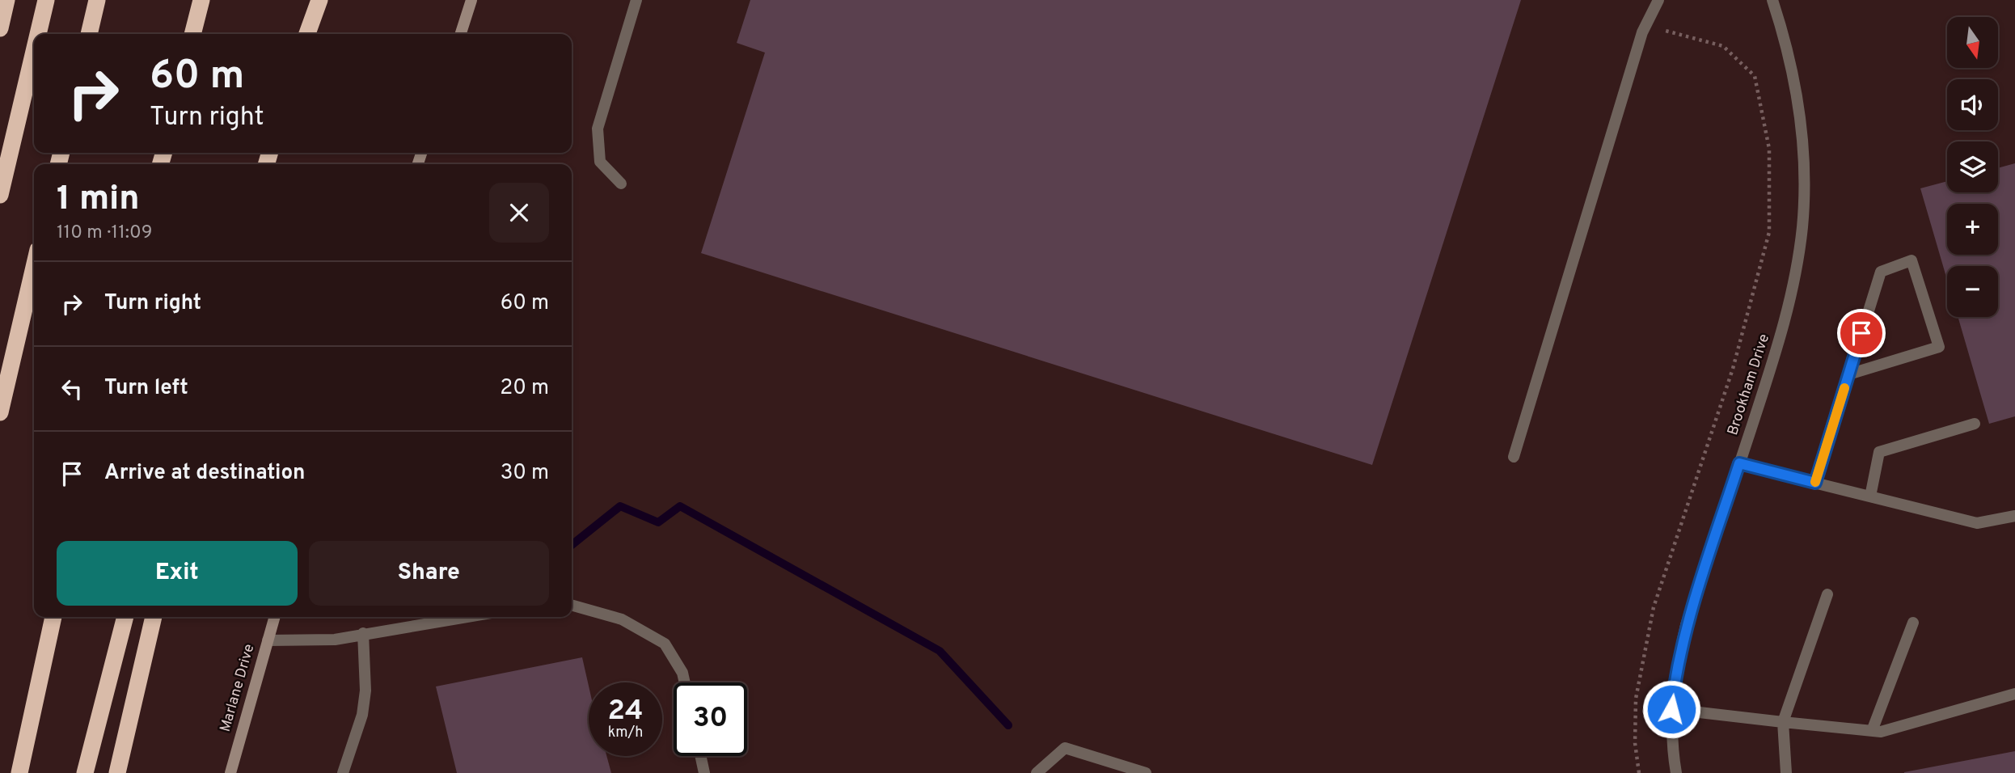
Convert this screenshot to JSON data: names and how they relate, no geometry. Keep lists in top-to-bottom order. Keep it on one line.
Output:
{"streets":{"street":["Brookham Drive","Marlane Drive"]},"north":"bottom","page":{"map_buttons":["+","−"],"turn":["60 m","Turn right"],"heading":["1 min","110 m · 11:09"],"list":[{"name":"Turn right","value":"60 m"},{"name":"Turn left","value":"20 m"},{"name":"Arrive at destination","value":"30 m"}],"buttons":["Exit","Share"],"speed":"24 km/h","limit":"30"}}
